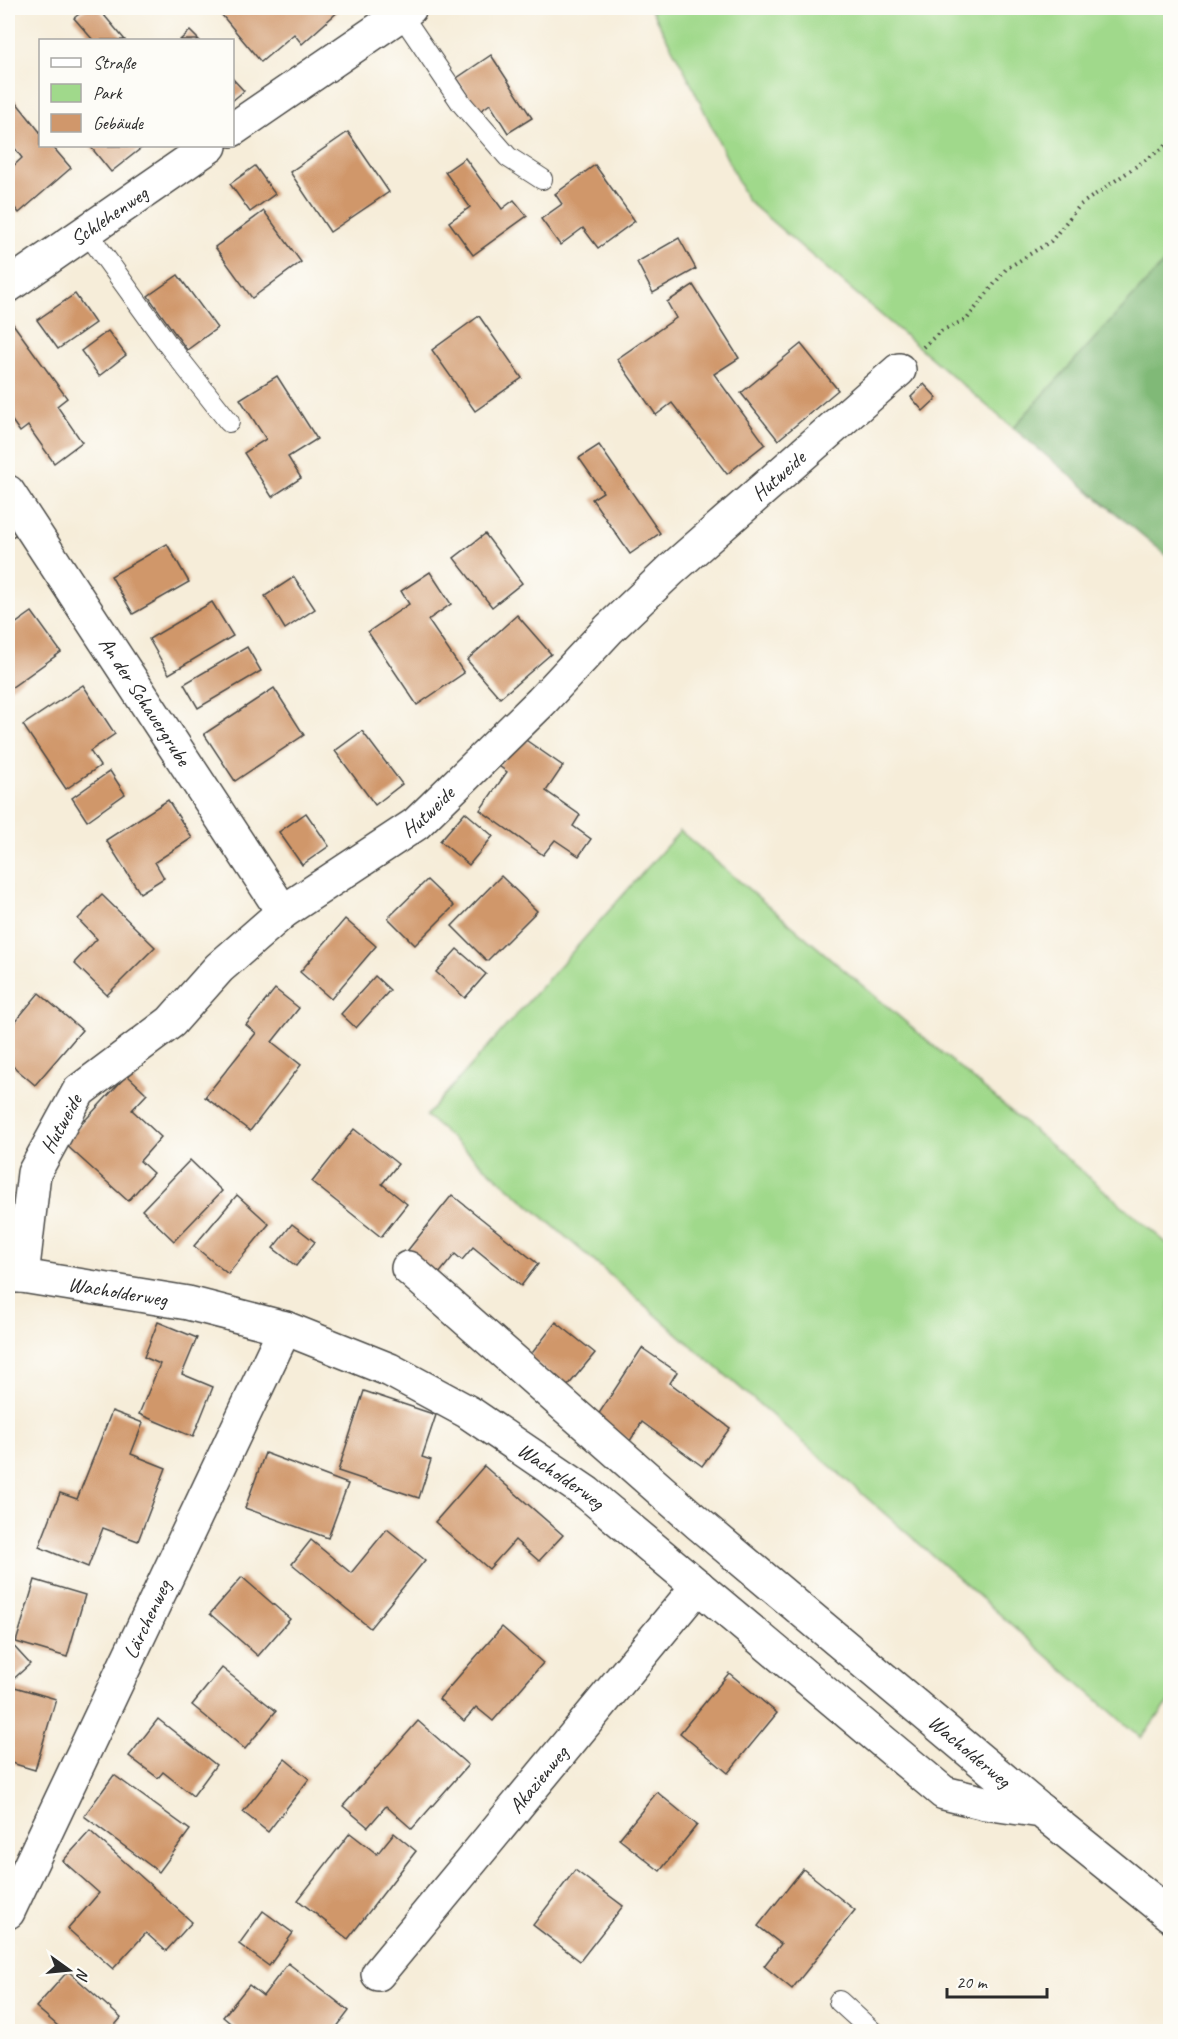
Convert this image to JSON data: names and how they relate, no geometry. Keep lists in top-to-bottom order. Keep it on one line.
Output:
{"streets":{"street":["Schlehenweg","Hutweide","An der Schauergrube","Wacholderweg","Lärchenweg","Akazienweg"]},"crossings":[["Hutweide","An der Schauergrube"],["Hutweide","Wacholderweg"],["Wacholderweg","Lärchenweg"],["Wacholderweg","Akazienweg"]],"legend":["Straße","Park","Gebäude"],"scale_bar":"20 m","north":"right"}
